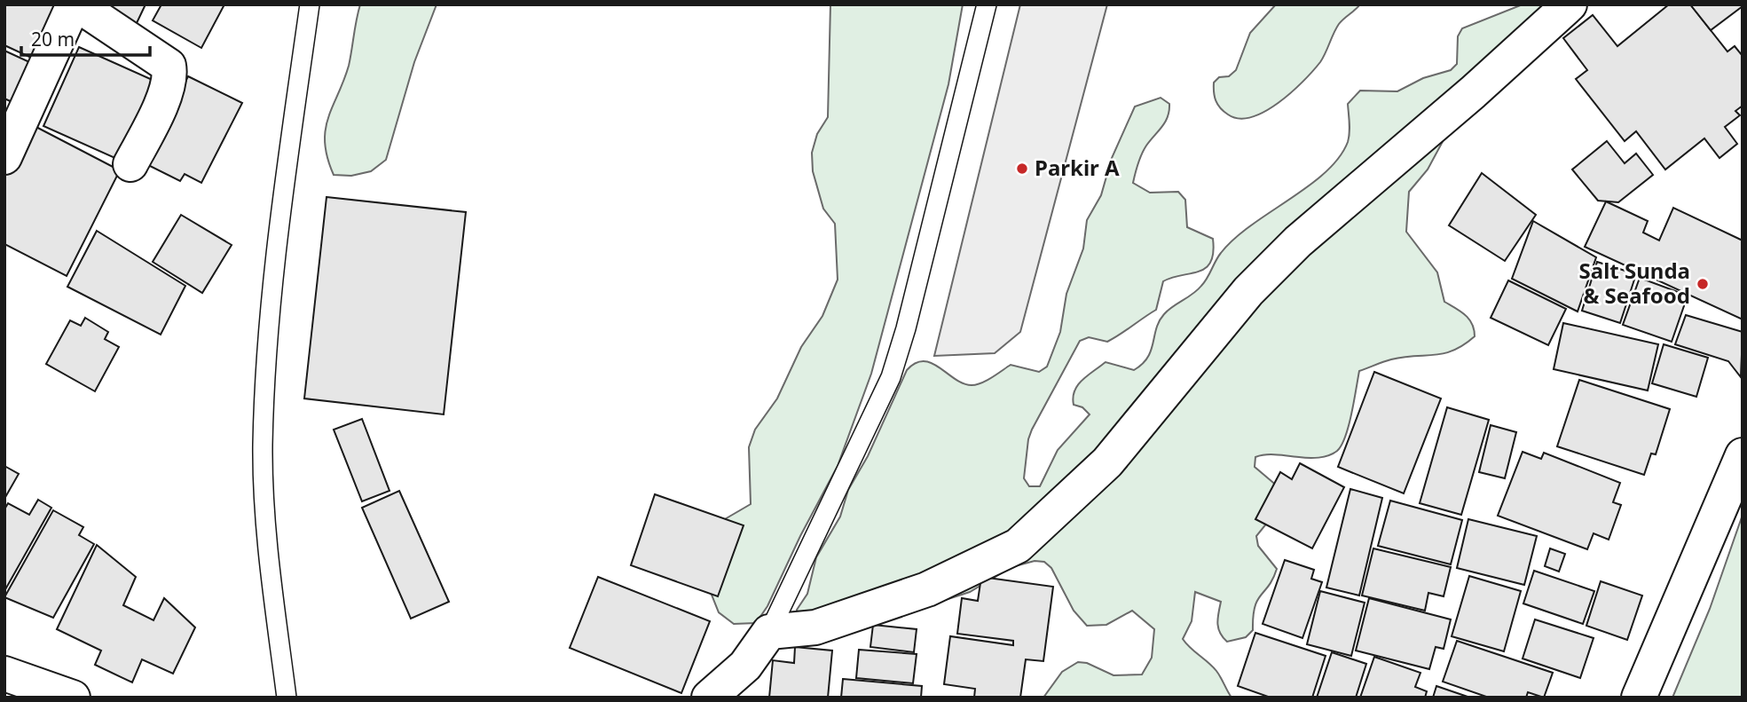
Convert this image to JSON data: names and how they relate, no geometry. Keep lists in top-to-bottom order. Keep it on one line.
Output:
{"places":["Parkir A","Salt Sunda & Seafood"],"scale_bar":"20 m"}
